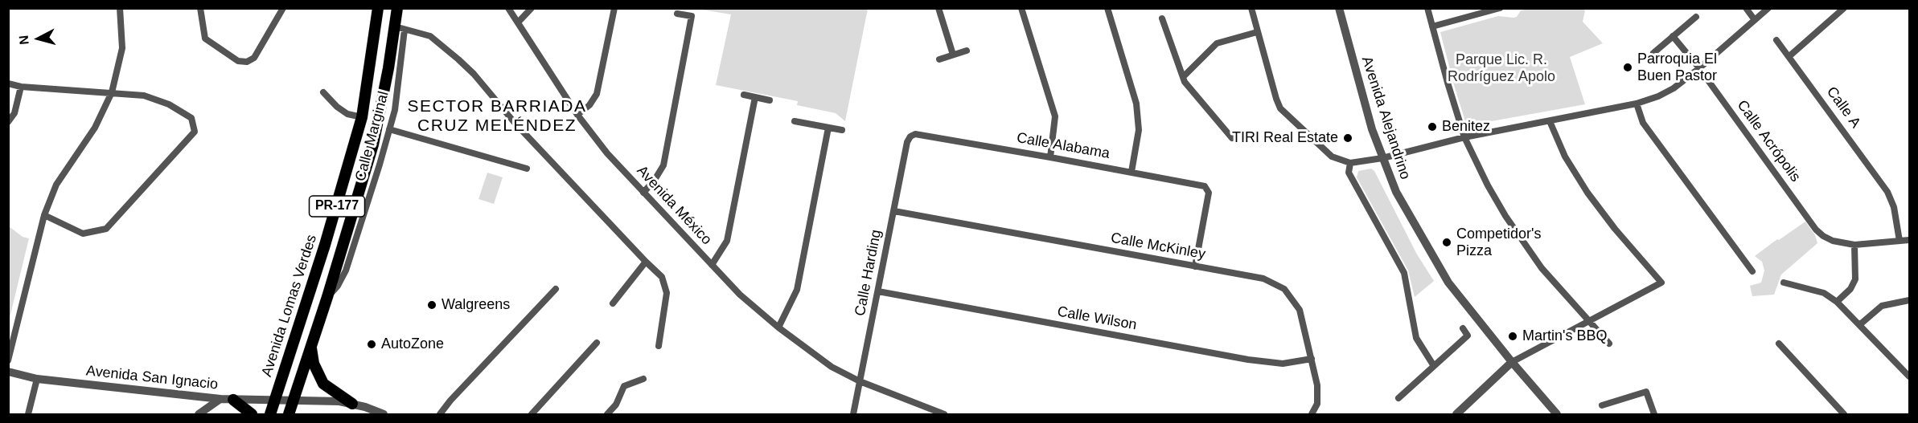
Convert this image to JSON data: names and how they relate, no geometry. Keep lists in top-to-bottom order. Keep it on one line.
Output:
{"streets":{"main road":["PR-177","Avenida Lomas Verdes"],"street":["Calle A","Avenida Alejandrino","Calle Marginal","Calle Acrópolis","Calle Alabama","Avenida México","Calle McKinley","Calle Harding","Calle Wilson","Avenida San Ignacio"]},"crossings":[["Calle A","Calle Acrópolis"],["Calle Marginal","PR-177"],["Calle Alabama","Calle McKinley"],["Calle Alabama","Calle Harding"],["Avenida México","Calle Harding"],["PR-177","Avenida San Ignacio"],["Calle McKinley","Calle Harding"],["Calle McKinley","Calle Wilson"],["Calle Harding","Calle Wilson"],["Avenida Lomas Verdes","Avenida San Ignacio"]],"districts":["SECTOR BARRIADA CRUZ MELÉNDEZ"],"parks":["Parque Lic. R. Rodríguez Apolo"],"places":["Parroquia El Buen Pastor","Benitez","TIRI Real Estate","Competidor's Pizza","Walgreens","Martin's BBQ","AutoZone"],"north":"left"}
